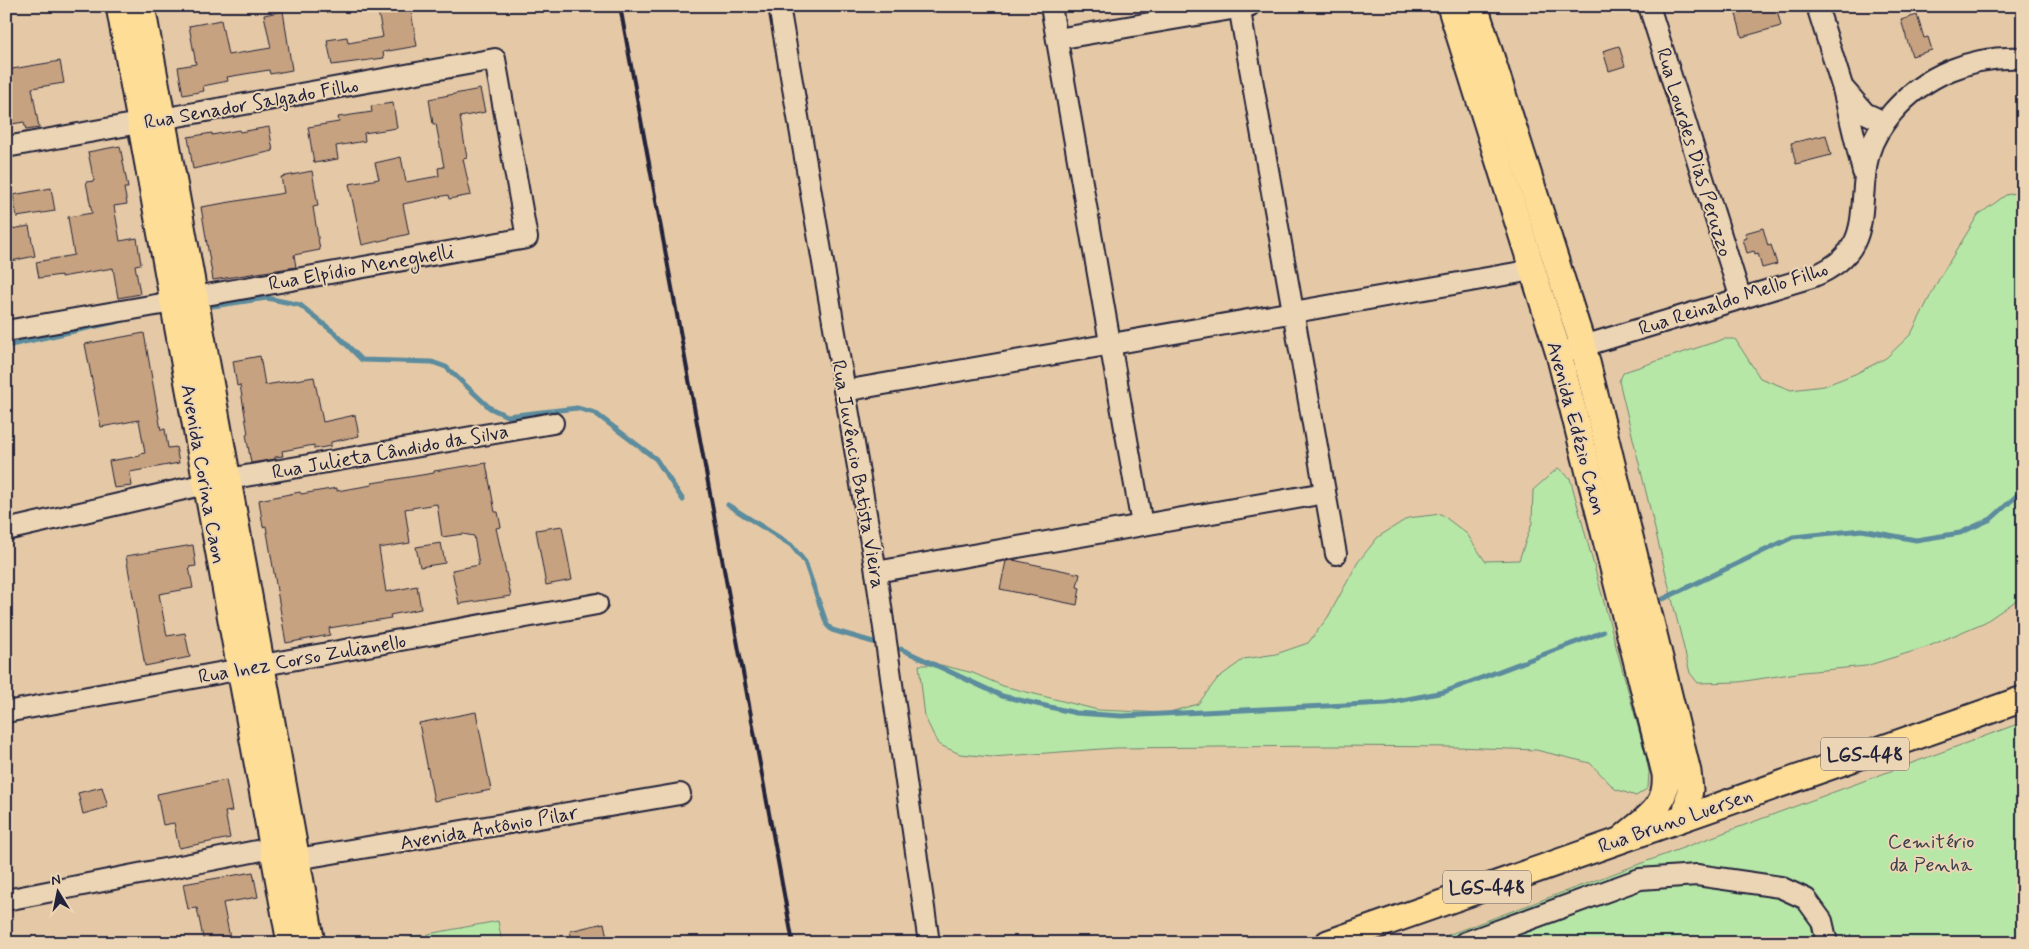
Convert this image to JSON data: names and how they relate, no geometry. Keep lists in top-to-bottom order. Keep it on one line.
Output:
{"streets":{"main road":["Avenida Edézio Caon","Avenida Corina Caon","LGS-448","Rua Bruno Luersen"],"street":["Rua Senador Salgado Filho","Rua Lourdes Dias Peruzzo","Rua Elpídio Meneghelli","Rua Reinaldo Mello Filho","Rua Julieta Cândido da Silva","Rua Juvêncio Batista Vieira","Rua Inez Corso Zulianello","Avenida Antônio Pilar"]},"crossings":[["Rua Senador Salgado Filho","Rua Elpídio Meneghelli"],["Rua Senador Salgado Filho","Avenida Corina Caon"],["Rua Lourdes Dias Peruzzo","Rua Reinaldo Mello Filho"],["Rua Elpídio Meneghelli","Avenida Corina Caon"],["Rua Reinaldo Mello Filho","Avenida Edézio Caon"],["Avenida Edézio Caon","Rua Bruno Luersen"],["Rua Julieta Cândido da Silva","Avenida Corina Caon"],["Avenida Corina Caon","Rua Inez Corso Zulianello"],["Avenida Corina Caon","Avenida Antônio Pilar"]],"parks":["Cemitério da Penha"],"north":"top"}
